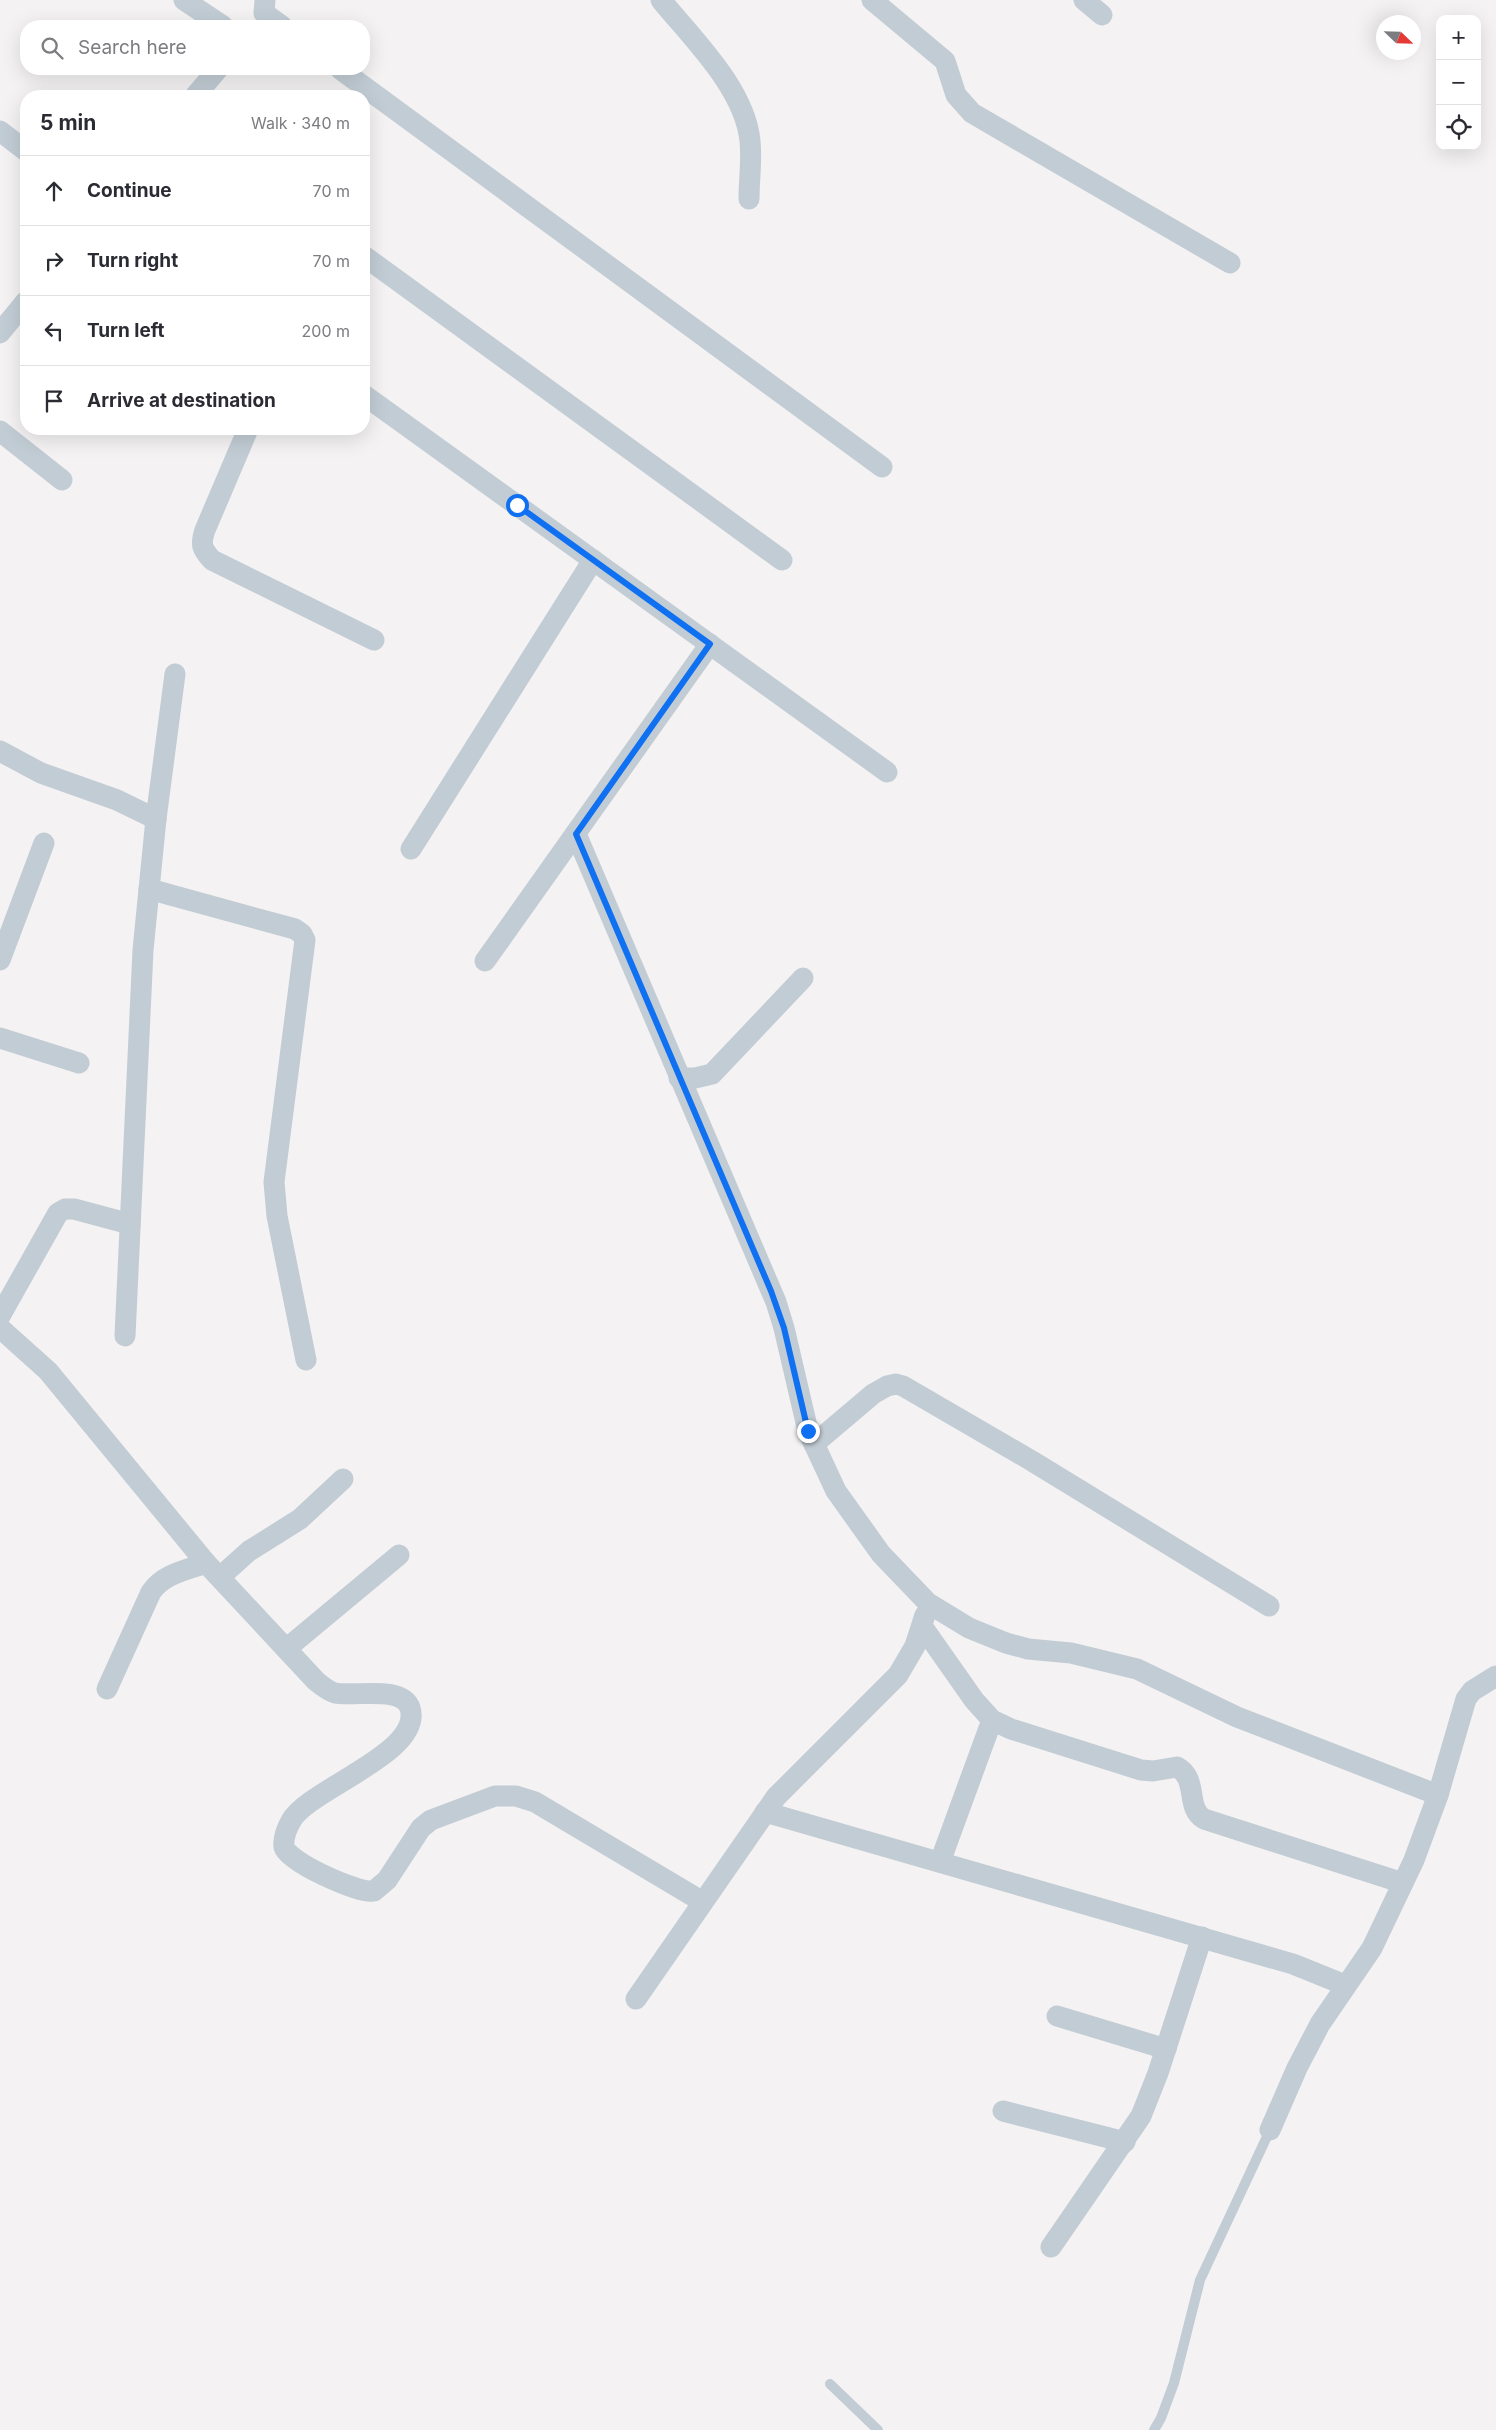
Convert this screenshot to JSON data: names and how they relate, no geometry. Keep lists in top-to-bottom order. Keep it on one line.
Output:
{"north":"bottom right","page":{"map_buttons":["+","−"],"search":"Search here","heading":["5 min","Walk · 340 m"],"list":[["Continue","70 m"],["Turn right","70 m"],["Turn left","200 m"],"Arrive at destination"]}}
